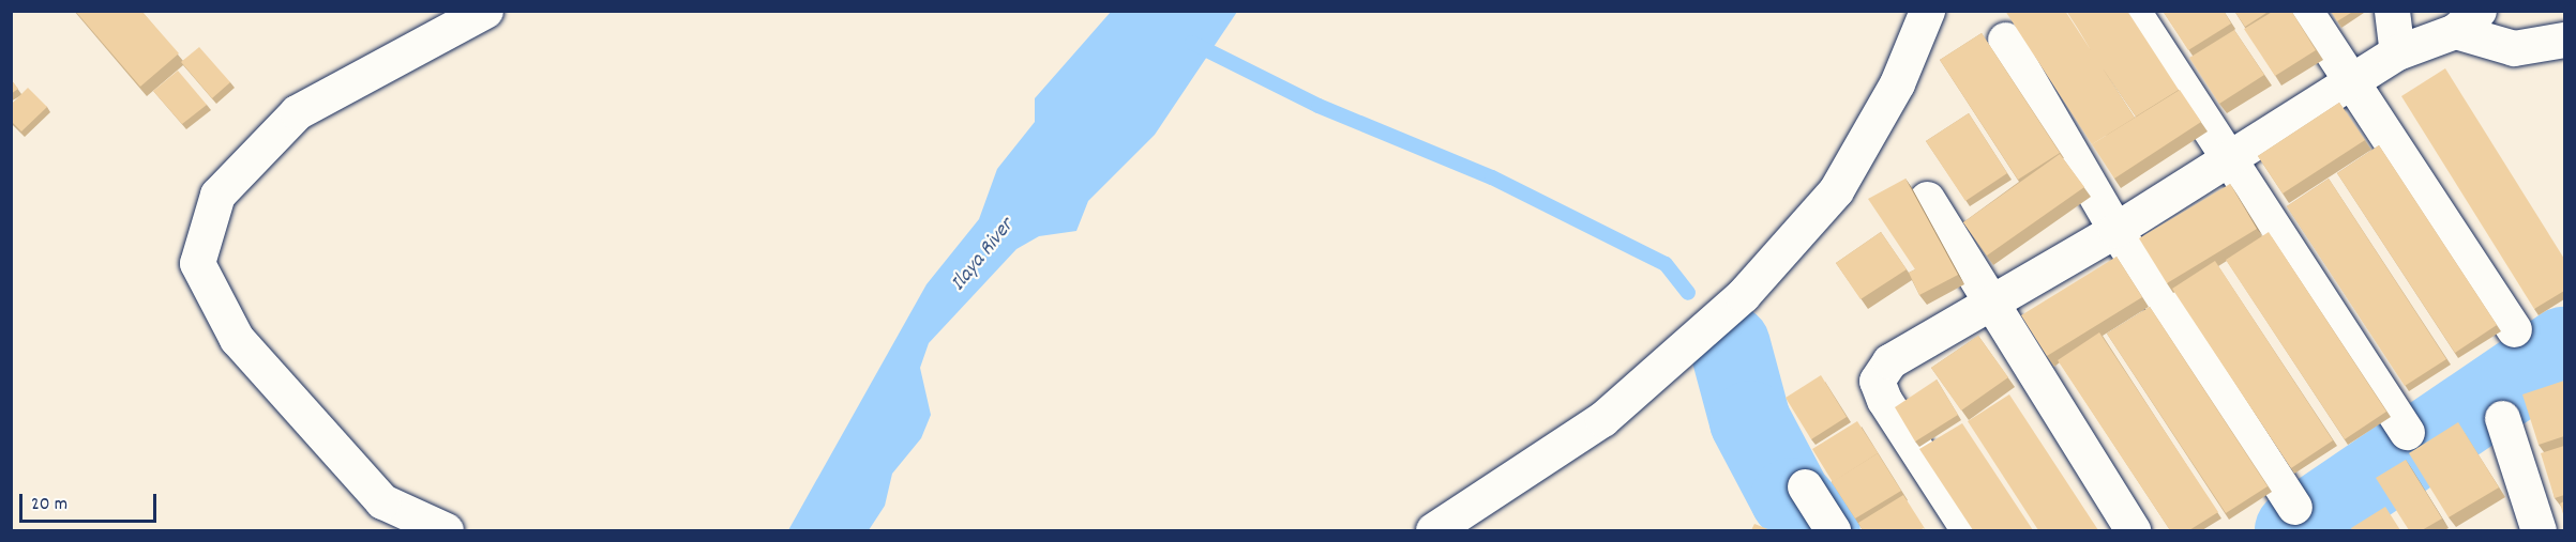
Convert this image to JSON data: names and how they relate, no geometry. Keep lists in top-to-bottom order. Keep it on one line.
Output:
{"water":["Ilaya River"],"scale_bar":"20 m"}
